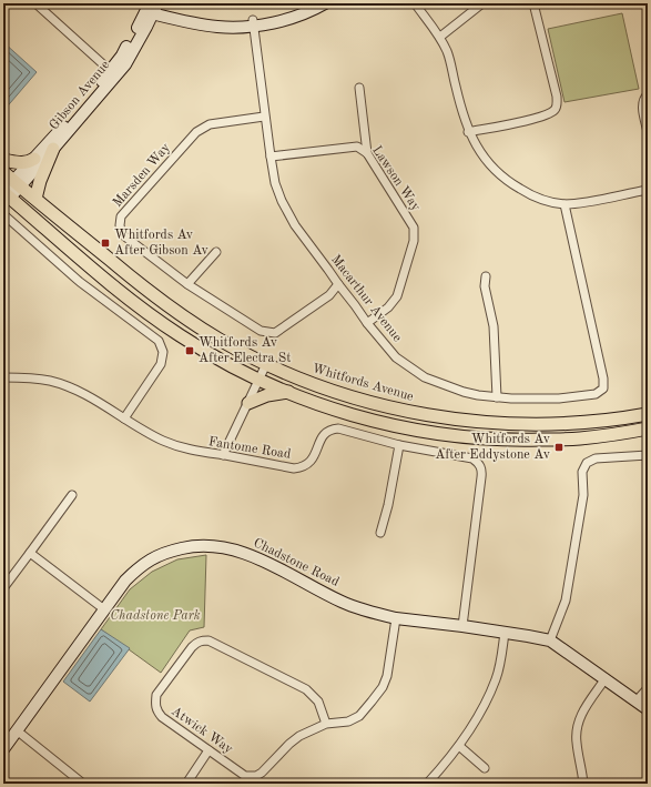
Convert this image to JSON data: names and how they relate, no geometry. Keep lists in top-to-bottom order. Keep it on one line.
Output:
{"streets":{"main road":["Whitfords Avenue"],"street":["Gibson Avenue","Marsden Way","Lawson Way","Macarthur Avenue","Fantome Road","Chadstone Road","Atwick Way"]},"crossings":[["Gibson Avenue","Whitfords Avenue"],["Marsden Way","Macarthur Avenue"],["Lawson Way","Macarthur Avenue"],["Fantome Road","Chadstone Road"],["Chadstone Road","Atwick Way"]],"parks":["Chadstone Park"],"places":{"transit":["Whitfords Av After Gibson Av","Whitfords Av After Electra St","Whitfords Av After Eddystone Av"]}}
